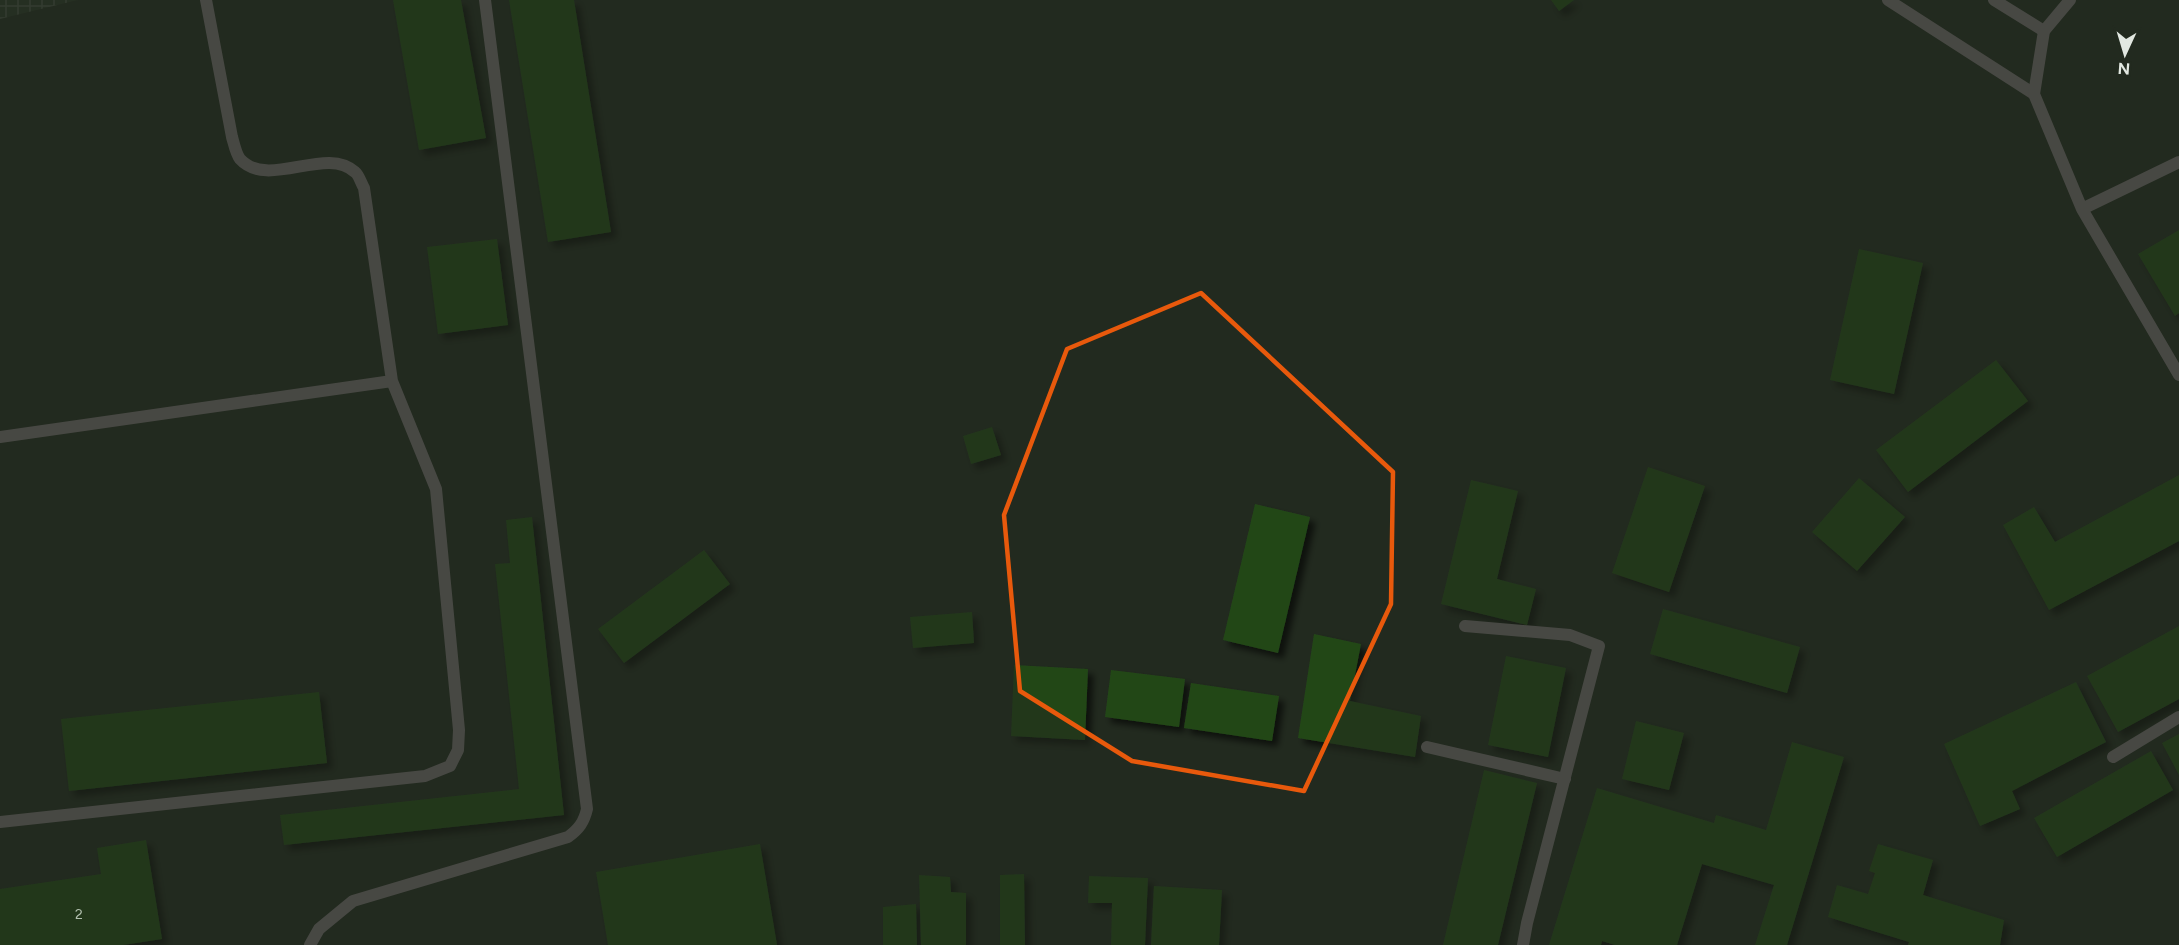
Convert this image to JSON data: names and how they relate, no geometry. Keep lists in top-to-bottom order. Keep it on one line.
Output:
{"house_numbers":["2"],"north":"bottom"}
